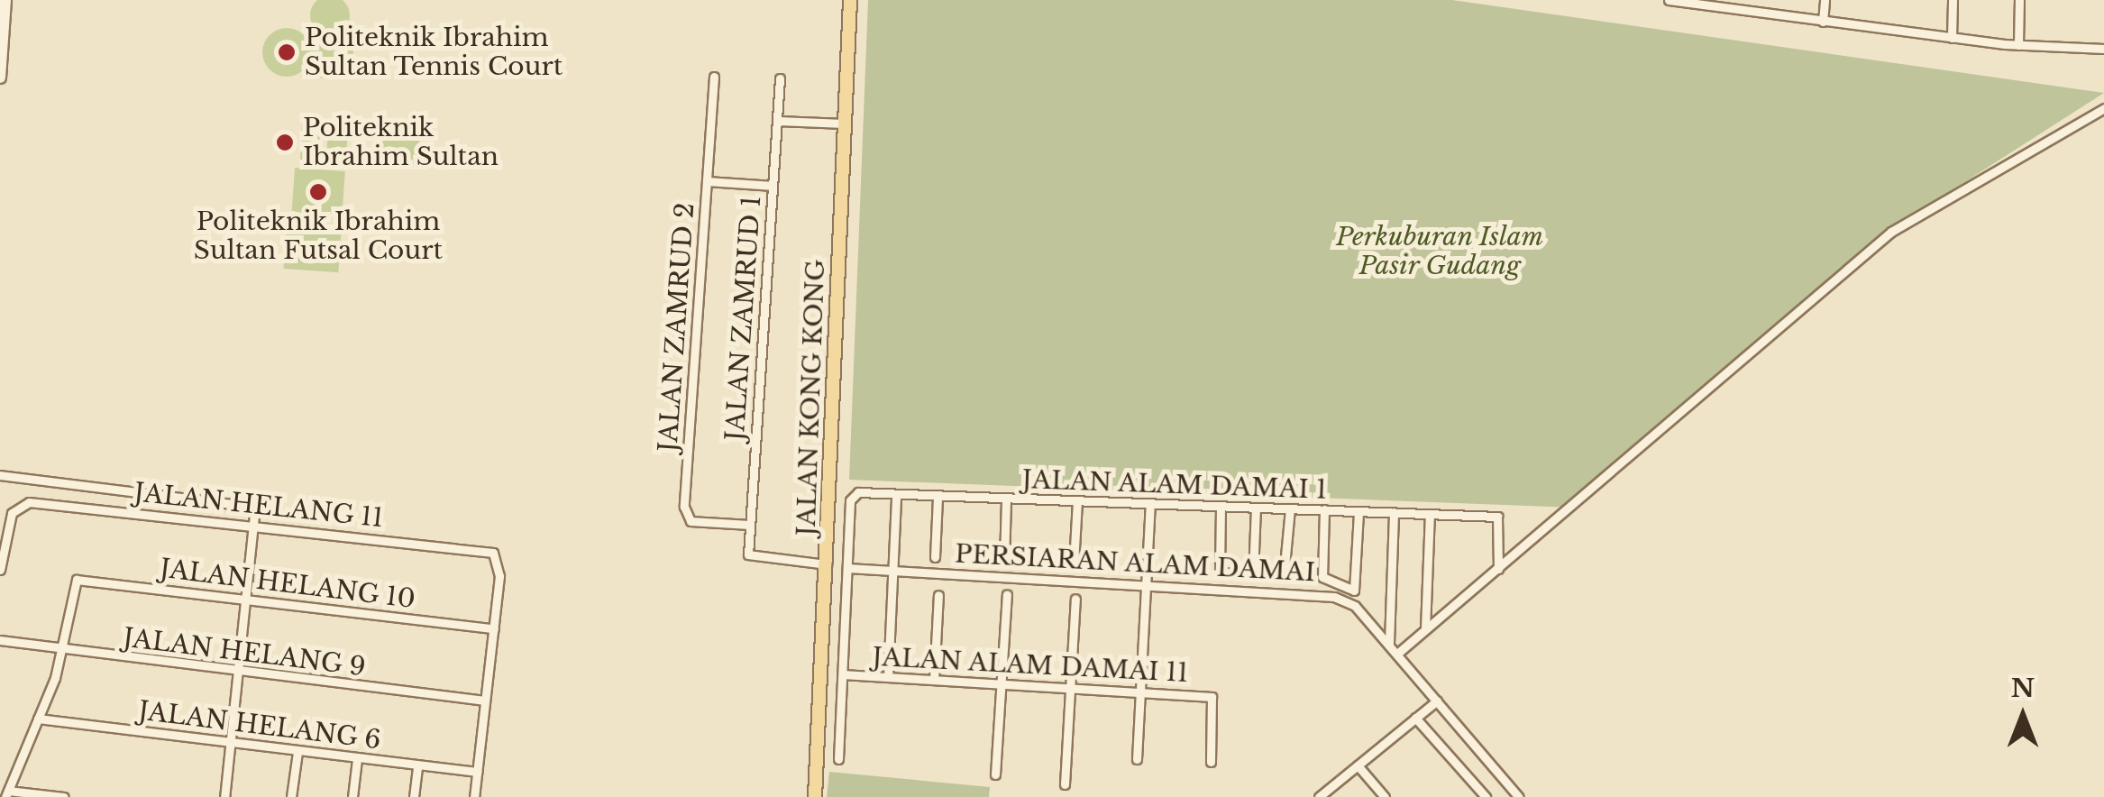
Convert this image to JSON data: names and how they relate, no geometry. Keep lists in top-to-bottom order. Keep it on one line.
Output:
{"streets":{"main road":["JALAN KONG KONG"],"street":["JALAN ZAMRUD 1","JALAN ZAMRUD 2","JALAN ALAM DAMAI 1","JALAN HELANG 11","PERSIARAN ALAM DAMAI","JALAN HELANG 10","JALAN HELANG 9","JALAN ALAM DAMAI 11","JALAN HELANG 6"]},"crossings":[["JALAN ZAMRUD 1","JALAN ZAMRUD 2"],["JALAN ZAMRUD 1","JALAN KONG KONG"],["JALAN ALAM DAMAI 1","PERSIARAN ALAM DAMAI"],["JALAN HELANG 11","JALAN HELANG 10"],["JALAN HELANG 10","JALAN HELANG 9"]],"parks":["Perkuburan Islam Pasir Gudang"],"places":["Politeknik Ibrahim Sultan Tennis Court","Politeknik Ibrahim Sultan","Politeknik Ibrahim Sultan Futsal Court"],"north":"top"}
